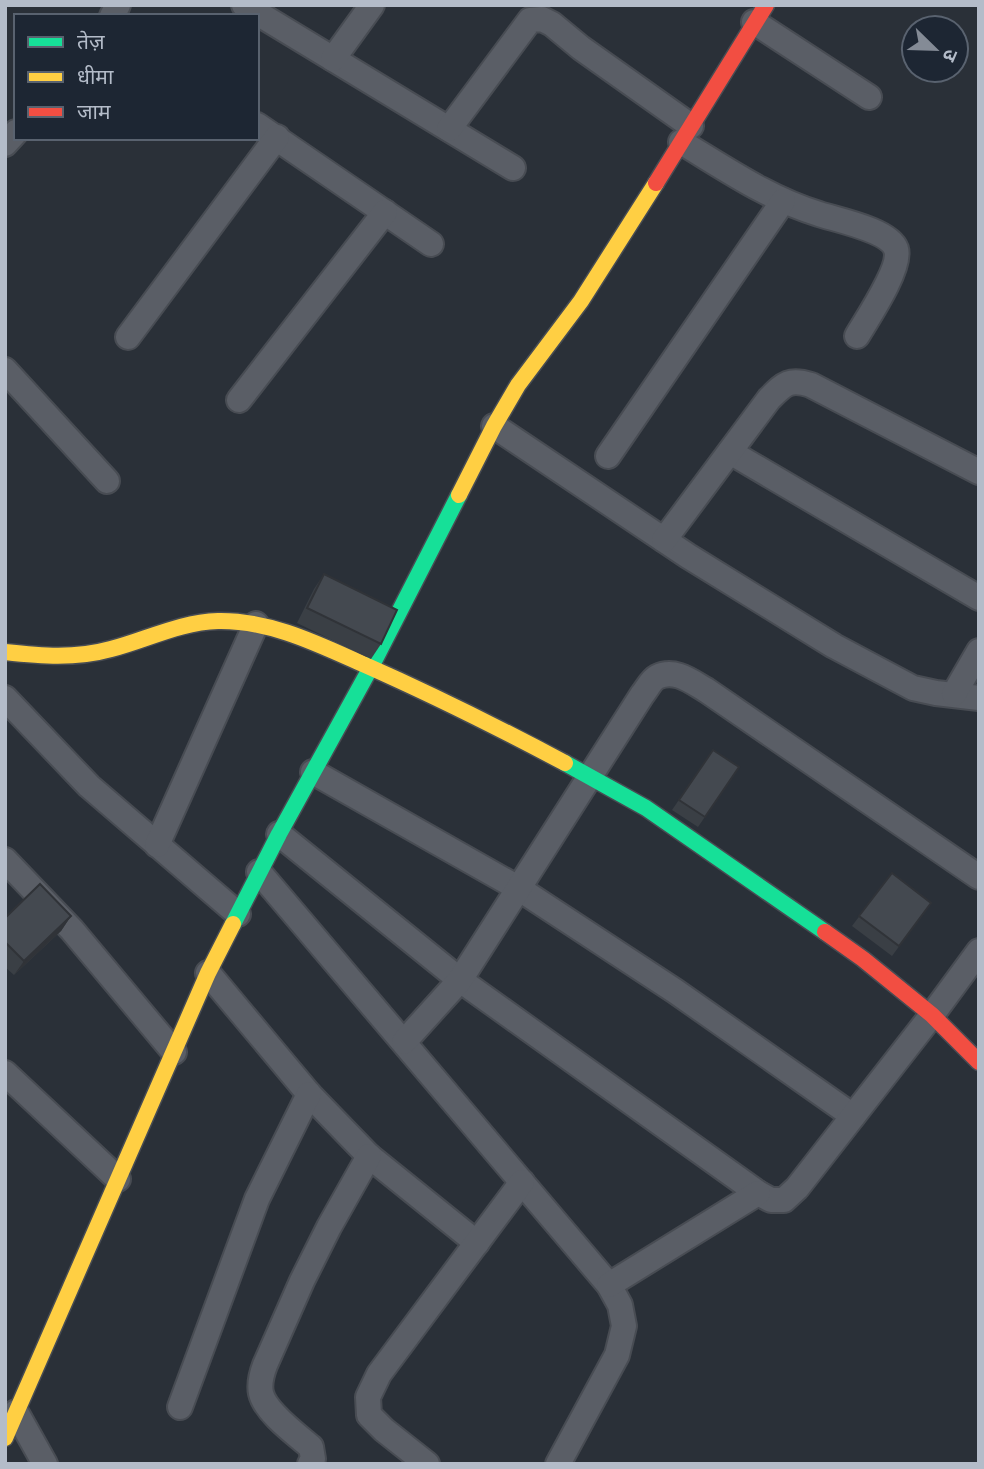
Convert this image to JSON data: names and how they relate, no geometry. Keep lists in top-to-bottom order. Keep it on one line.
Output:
{"legend":["तेज़","धीमा","जाम"],"north":"bottom right"}
